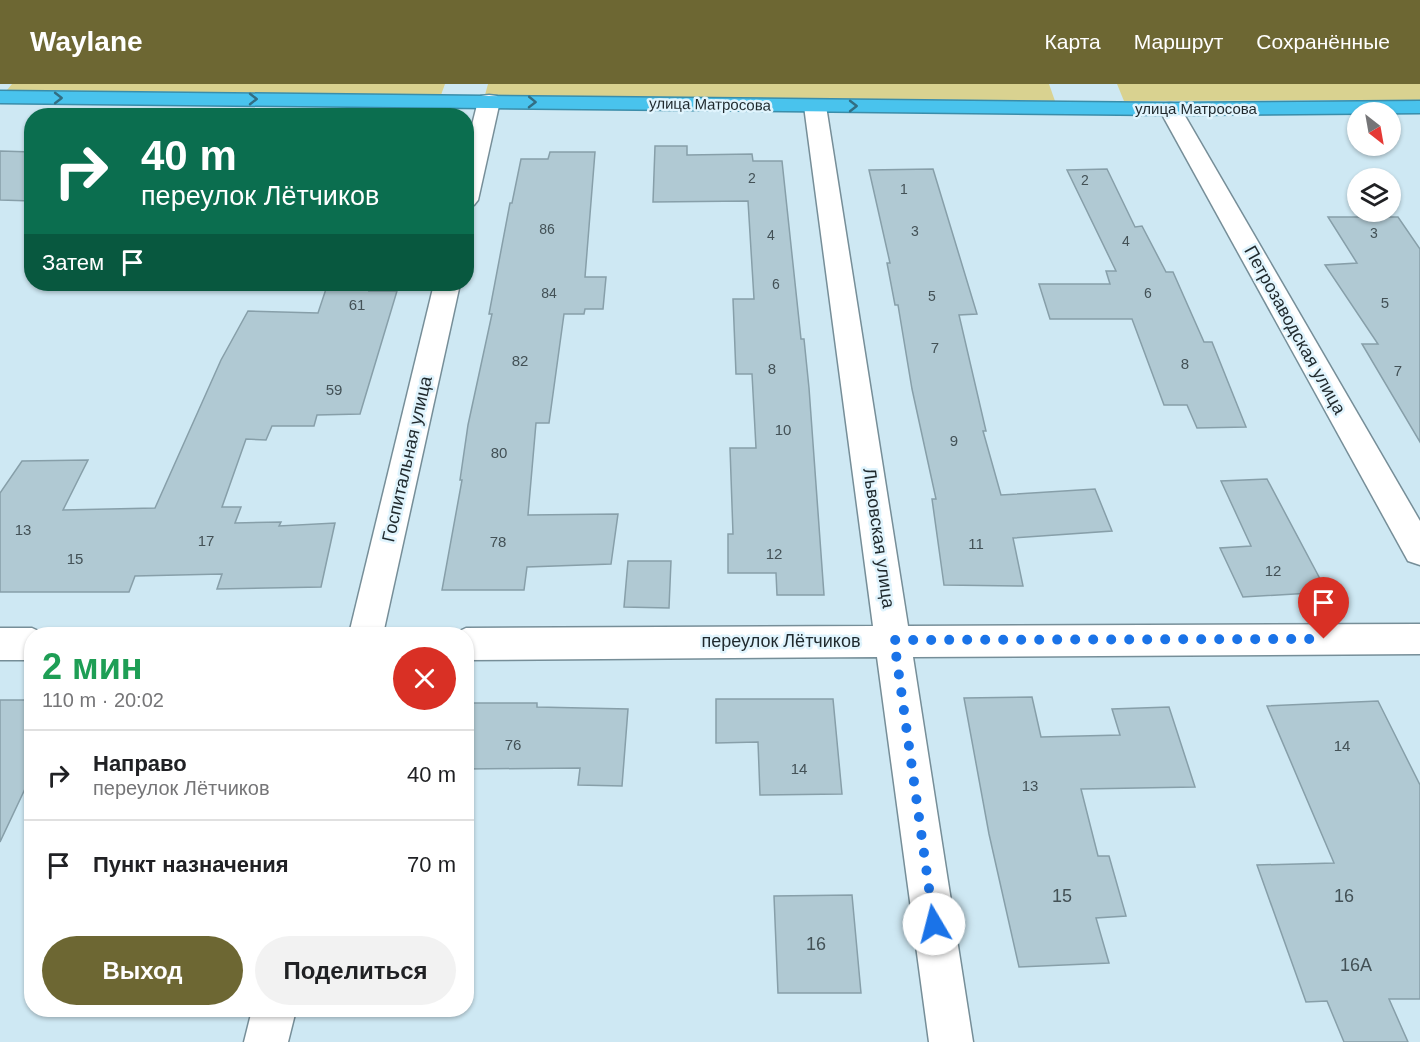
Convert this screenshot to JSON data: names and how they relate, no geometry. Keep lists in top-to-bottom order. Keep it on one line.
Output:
{"streets":{"highway":["улица Матросова"],"street":["Петрозаводская улица","Госпитальная улица","Львовская улица","переулок Лётчиков"]},"crossings":[["улица Матросова","Петрозаводская улица"],["улица Матросова","Львовская улица"],["Львовская улица","переулок Лётчиков"]],"one_way":["улица Матросова"],"house_numbers":["2","2","1","86","3","3","4","4","6","84","6","5","5","61","7","82","8","8","7","59","10","9","80","13","17","78","11","12","15","12","76","14","14","13","15","16","16","16А"],"north":"bottom right","page":{"header":"Waylane","nav":["Карта","Маршрут","Сохранённые"],"turn":["40 m","переулок Лётчиков"],"then":"Затем","heading":["2 мин","110 m · 20:02"],"list":[{"name":"Направо","note":"переулок Лётчиков","value":"40 m"},{"name":"Пункт назначения","value":"70 m"}],"buttons":["Выход","Поделиться"]}}
